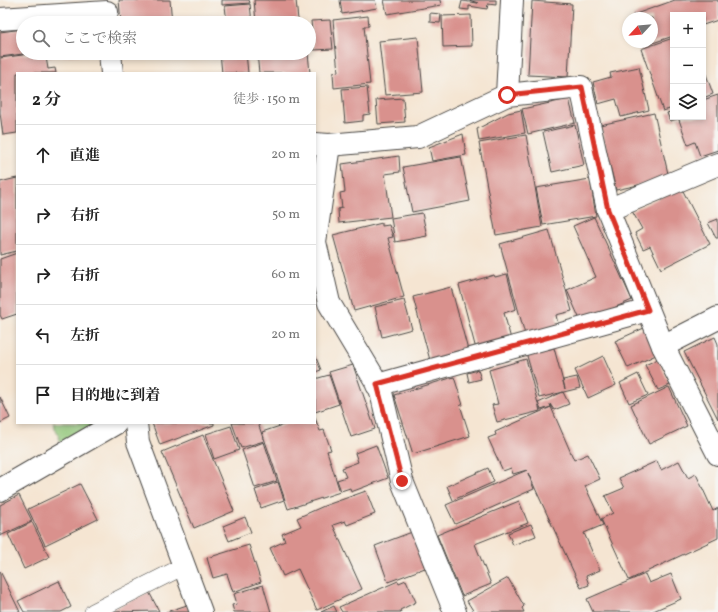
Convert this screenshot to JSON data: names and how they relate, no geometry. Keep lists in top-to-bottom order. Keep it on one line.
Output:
{"north":"bottom left","page":{"map_buttons":["+","−"],"search":"ここで検索","heading":["2 分","徒歩 · 150 m"],"list":[["直進","20 m"],["右折","50 m"],["右折","60 m"],["左折","20 m"],"目的地に到着"]}}
